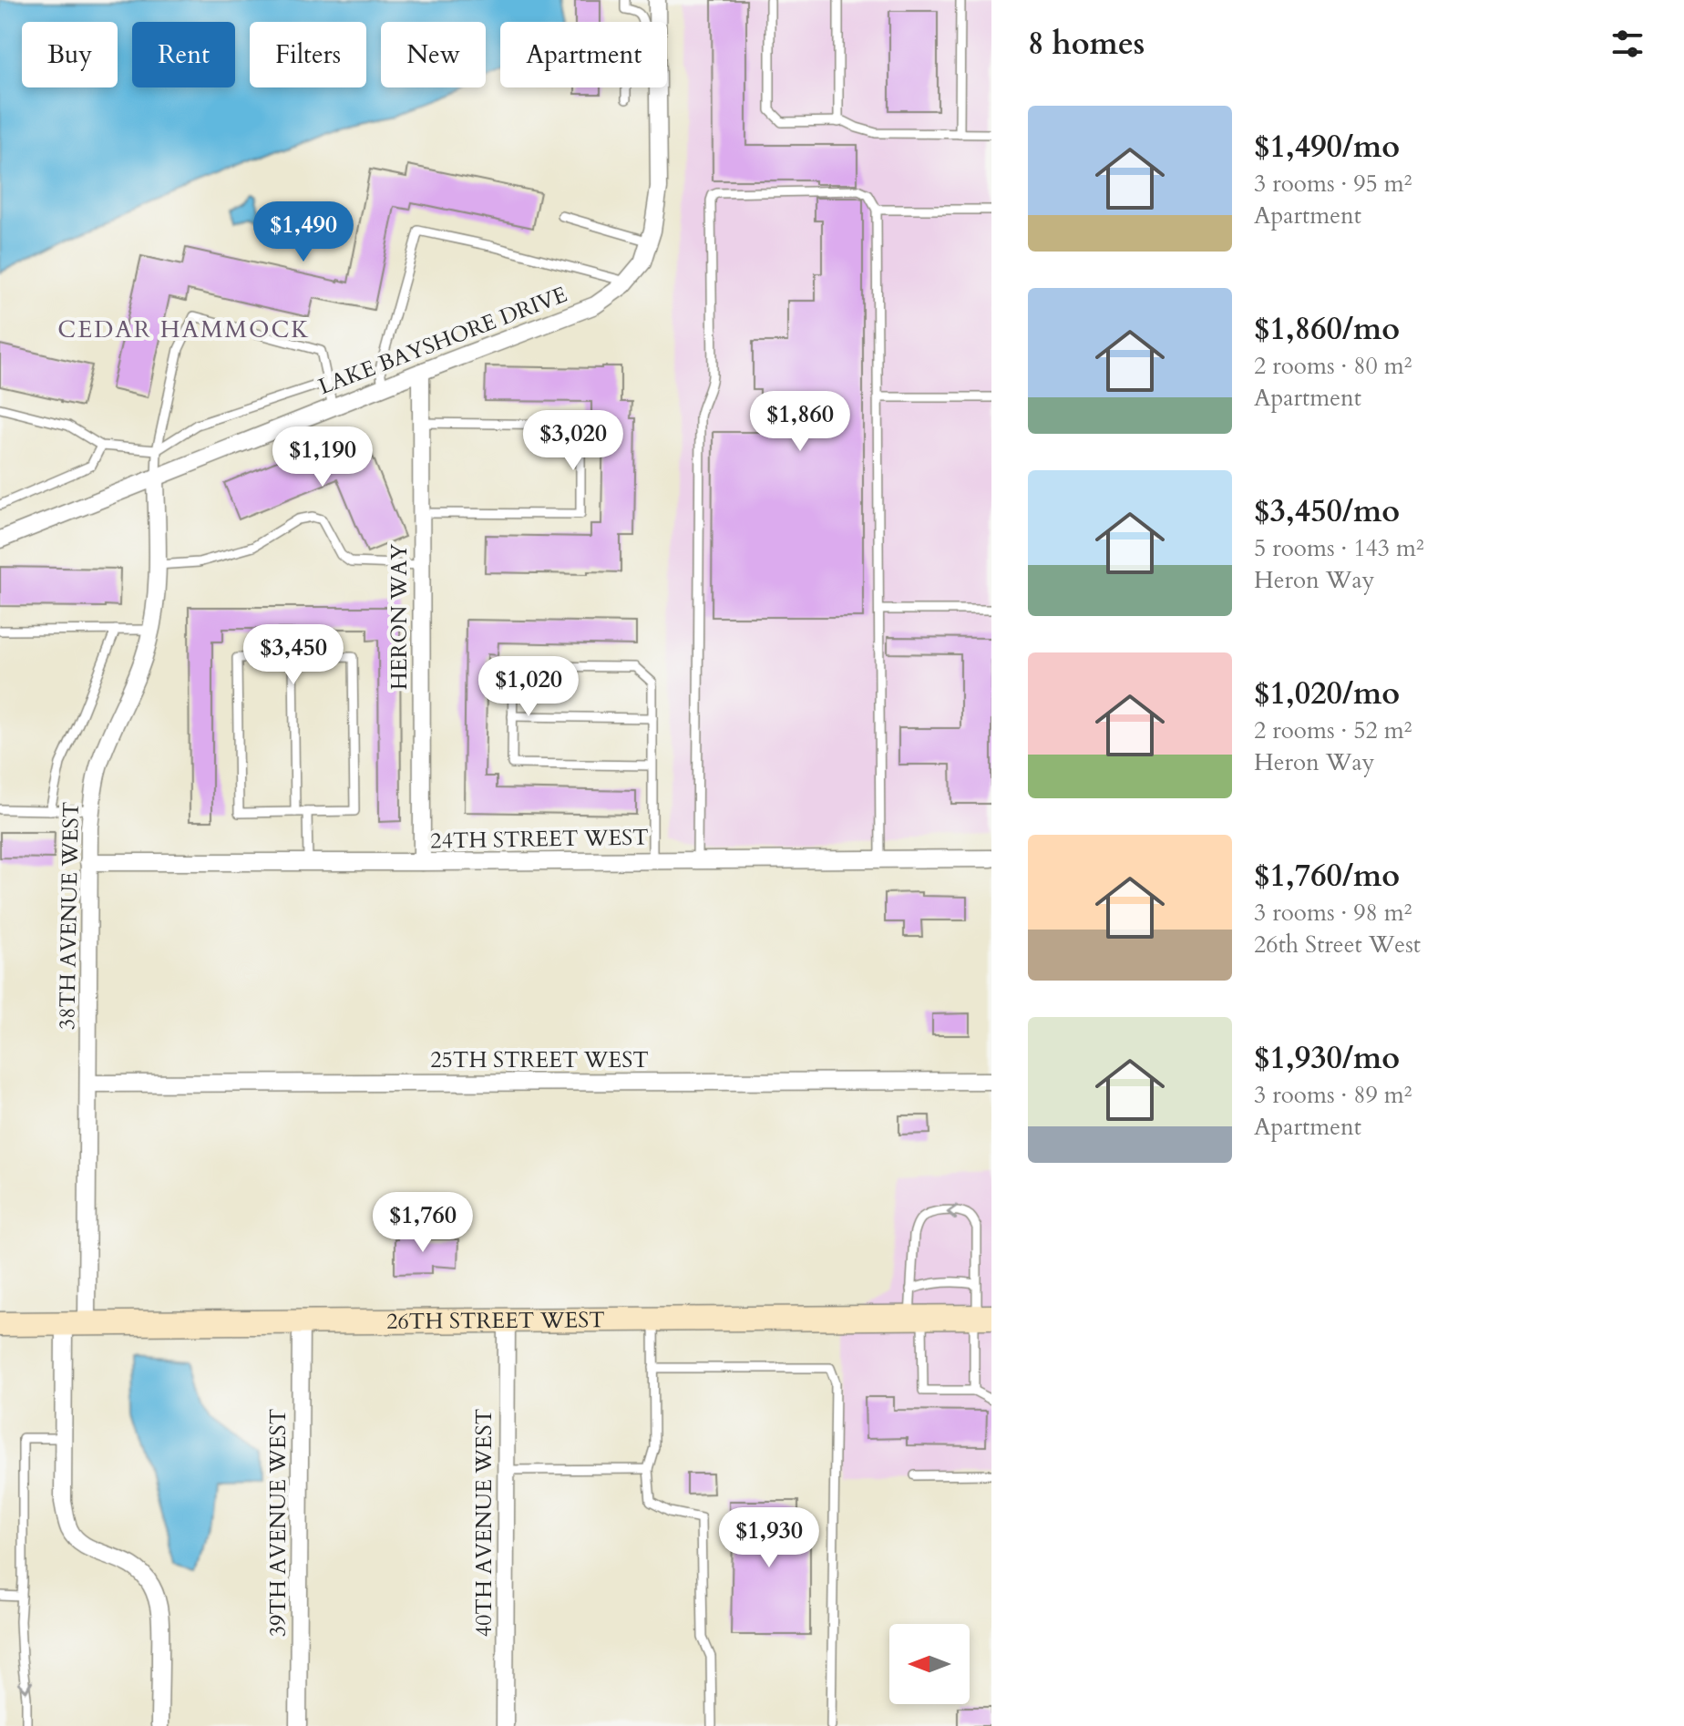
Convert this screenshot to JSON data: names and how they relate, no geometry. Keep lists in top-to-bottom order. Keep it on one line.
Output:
{"streets":{"street":["LAKE BAYSHORE DRIVE","HERON WAY","24TH STREET WEST","38TH AVENUE WEST","25TH STREET WEST","26TH STREET WEST","39TH AVENUE WEST","40TH AVENUE WEST"]},"crossings":[["LAKE BAYSHORE DRIVE","HERON WAY"],["LAKE BAYSHORE DRIVE","38TH AVENUE WEST"],["HERON WAY","24TH STREET WEST"],["24TH STREET WEST","38TH AVENUE WEST"],["38TH AVENUE WEST","25TH STREET WEST"],["38TH AVENUE WEST","26TH STREET WEST"],["26TH STREET WEST","39TH AVENUE WEST"],["26TH STREET WEST","40TH AVENUE WEST"]],"districts":["CEDAR HAMMOCK"],"north":"left","page":{"heading":"8 homes","chip":["Buy","Rent","Filters","New","Apartment"],"list":[{"name":"$1,490/mo","note":"3 rooms · 95 m² · Apartment"},{"name":"$1,860/mo","note":"2 rooms · 80 m² · Apartment"},{"name":"$3,450/mo","note":"5 rooms · 143 m² · Heron Way"},{"name":"$1,020/mo","note":"2 rooms · 52 m² · Heron Way"},{"name":"$1,760/mo","note":"3 rooms · 98 m² · 26th Street West"},{"name":"$1,930/mo","note":"3 rooms · 89 m² · Apartment"}],"price":["$1,490","$1,860","$3,020","$1,190","$3,450","$1,020","$1,760","$1,930"]}}
